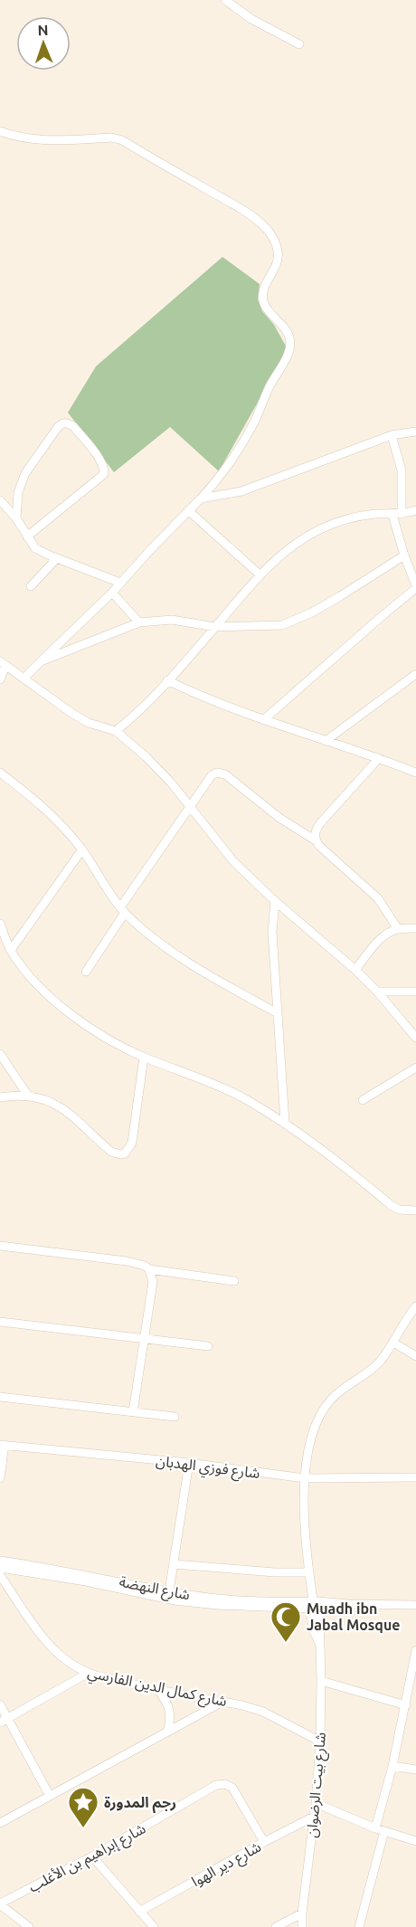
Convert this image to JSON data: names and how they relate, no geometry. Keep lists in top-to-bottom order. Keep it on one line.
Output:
{"streets":{"street":["شارع فوزي الهدبان","شارع النهضة","شارع كمال الدين الفارسي","شارع بيت الرضوان","شارع إبراهيم بن الأغلب","شارع دير الهوا"]},"crossings":[["شارع فوزي الهدبان","شارع بيت الرضوان"],["شارع النهضة","شارع بيت الرضوان"],["شارع كمال الدين الفارسي","شارع بيت الرضوان"],["شارع بيت الرضوان","شارع دير الهوا"],["شارع إبراهيم بن الأغلب","شارع دير الهوا"]],"places":{"mosque":["Muadh ibn Jabal Mosque"],"place":["رجم المدورة"]},"north":"top"}
